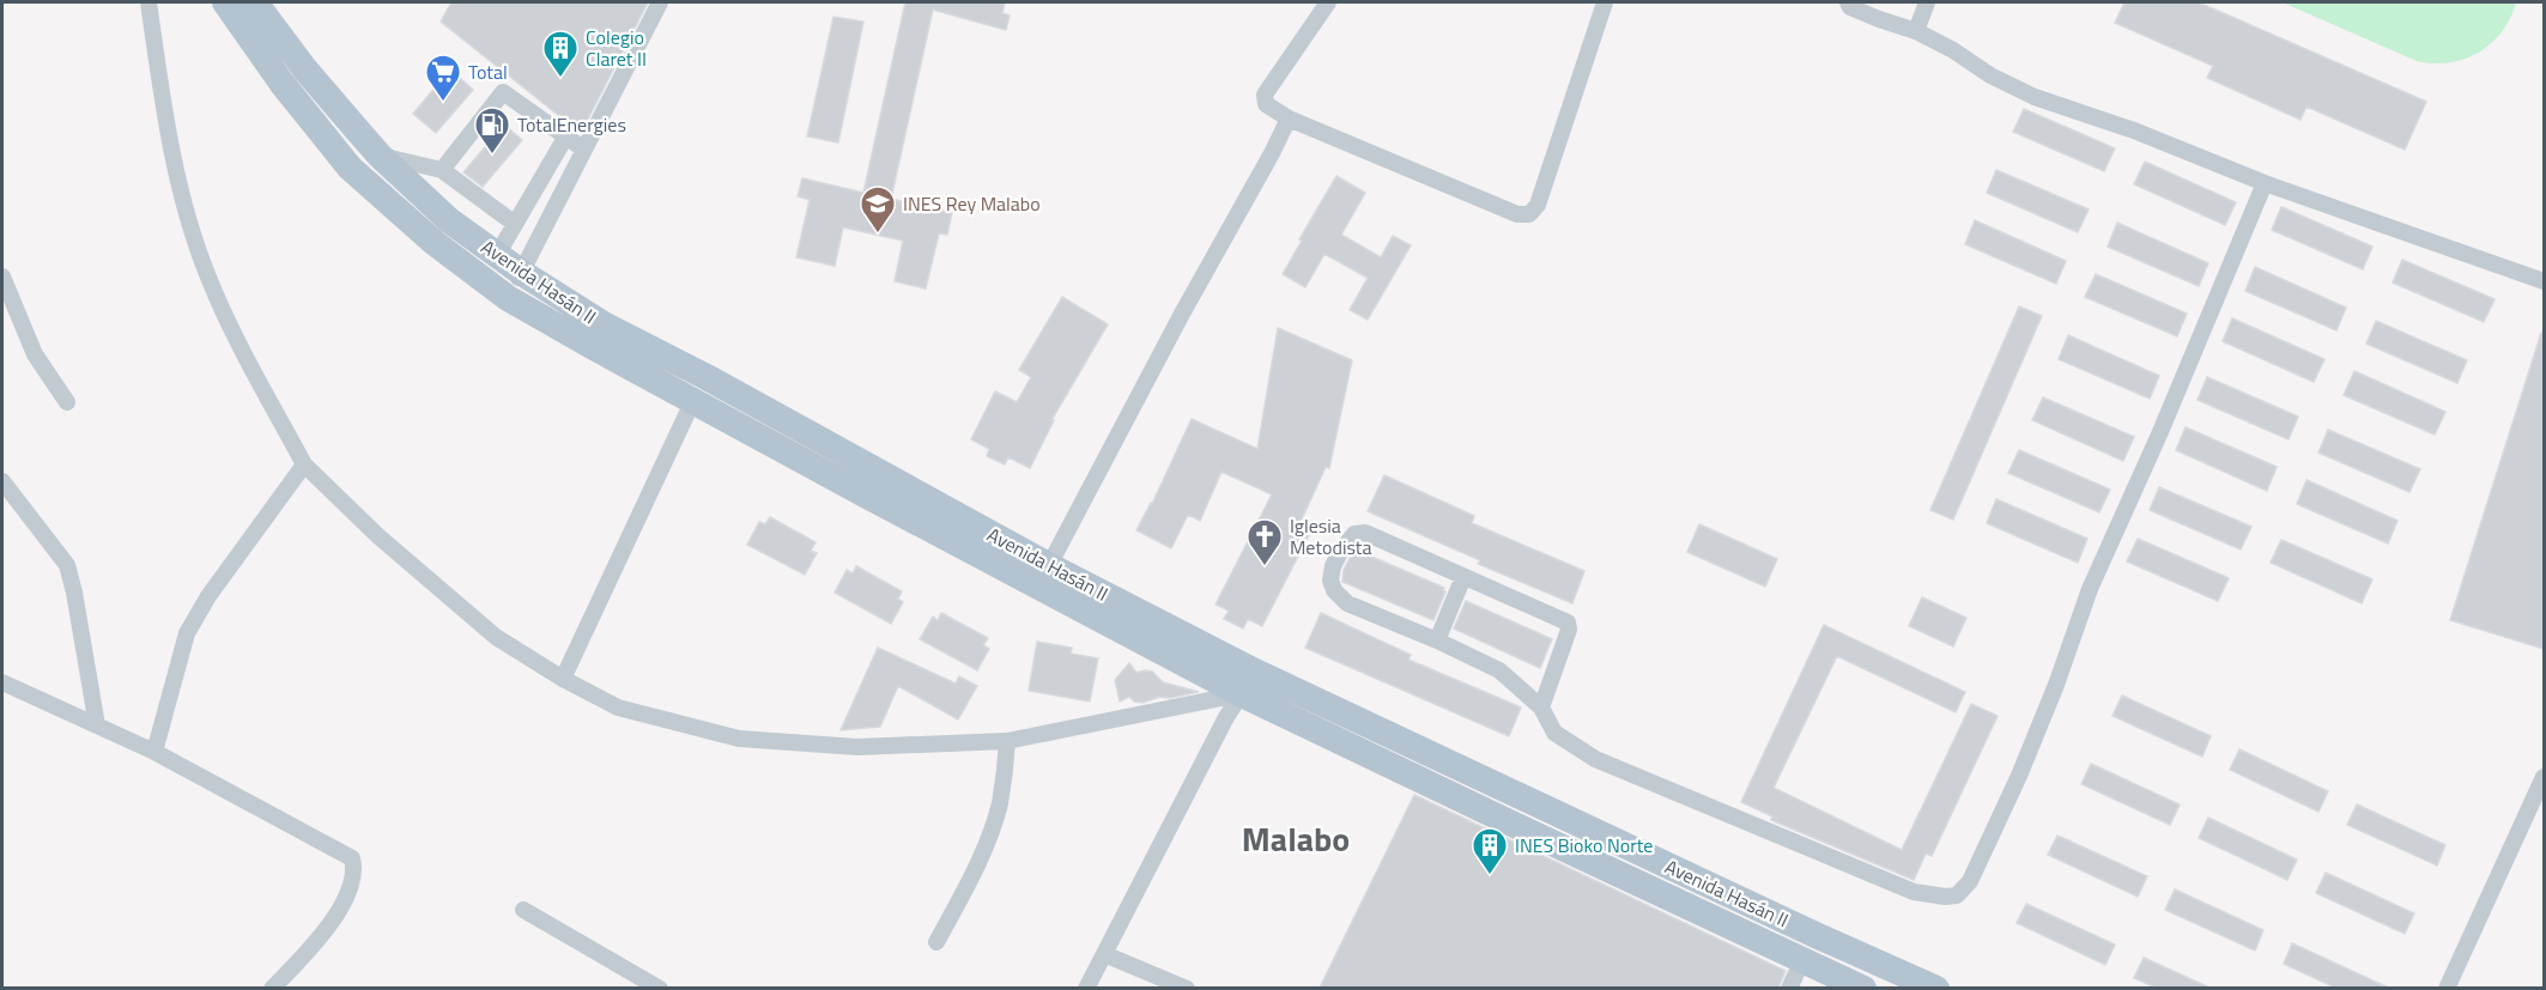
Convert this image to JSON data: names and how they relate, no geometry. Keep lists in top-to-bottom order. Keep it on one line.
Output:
{"streets":{"main road":["Avenida Hasán II"]},"districts":["Malabo"],"places":{"building":["Colegio Claret II","INES Bioko Norte"],"supermarket":["Total"],"fuel station":["TotalEnergies"],"school or university":["INES Rey Malabo"],"church":["Iglesia Metodista"]}}
